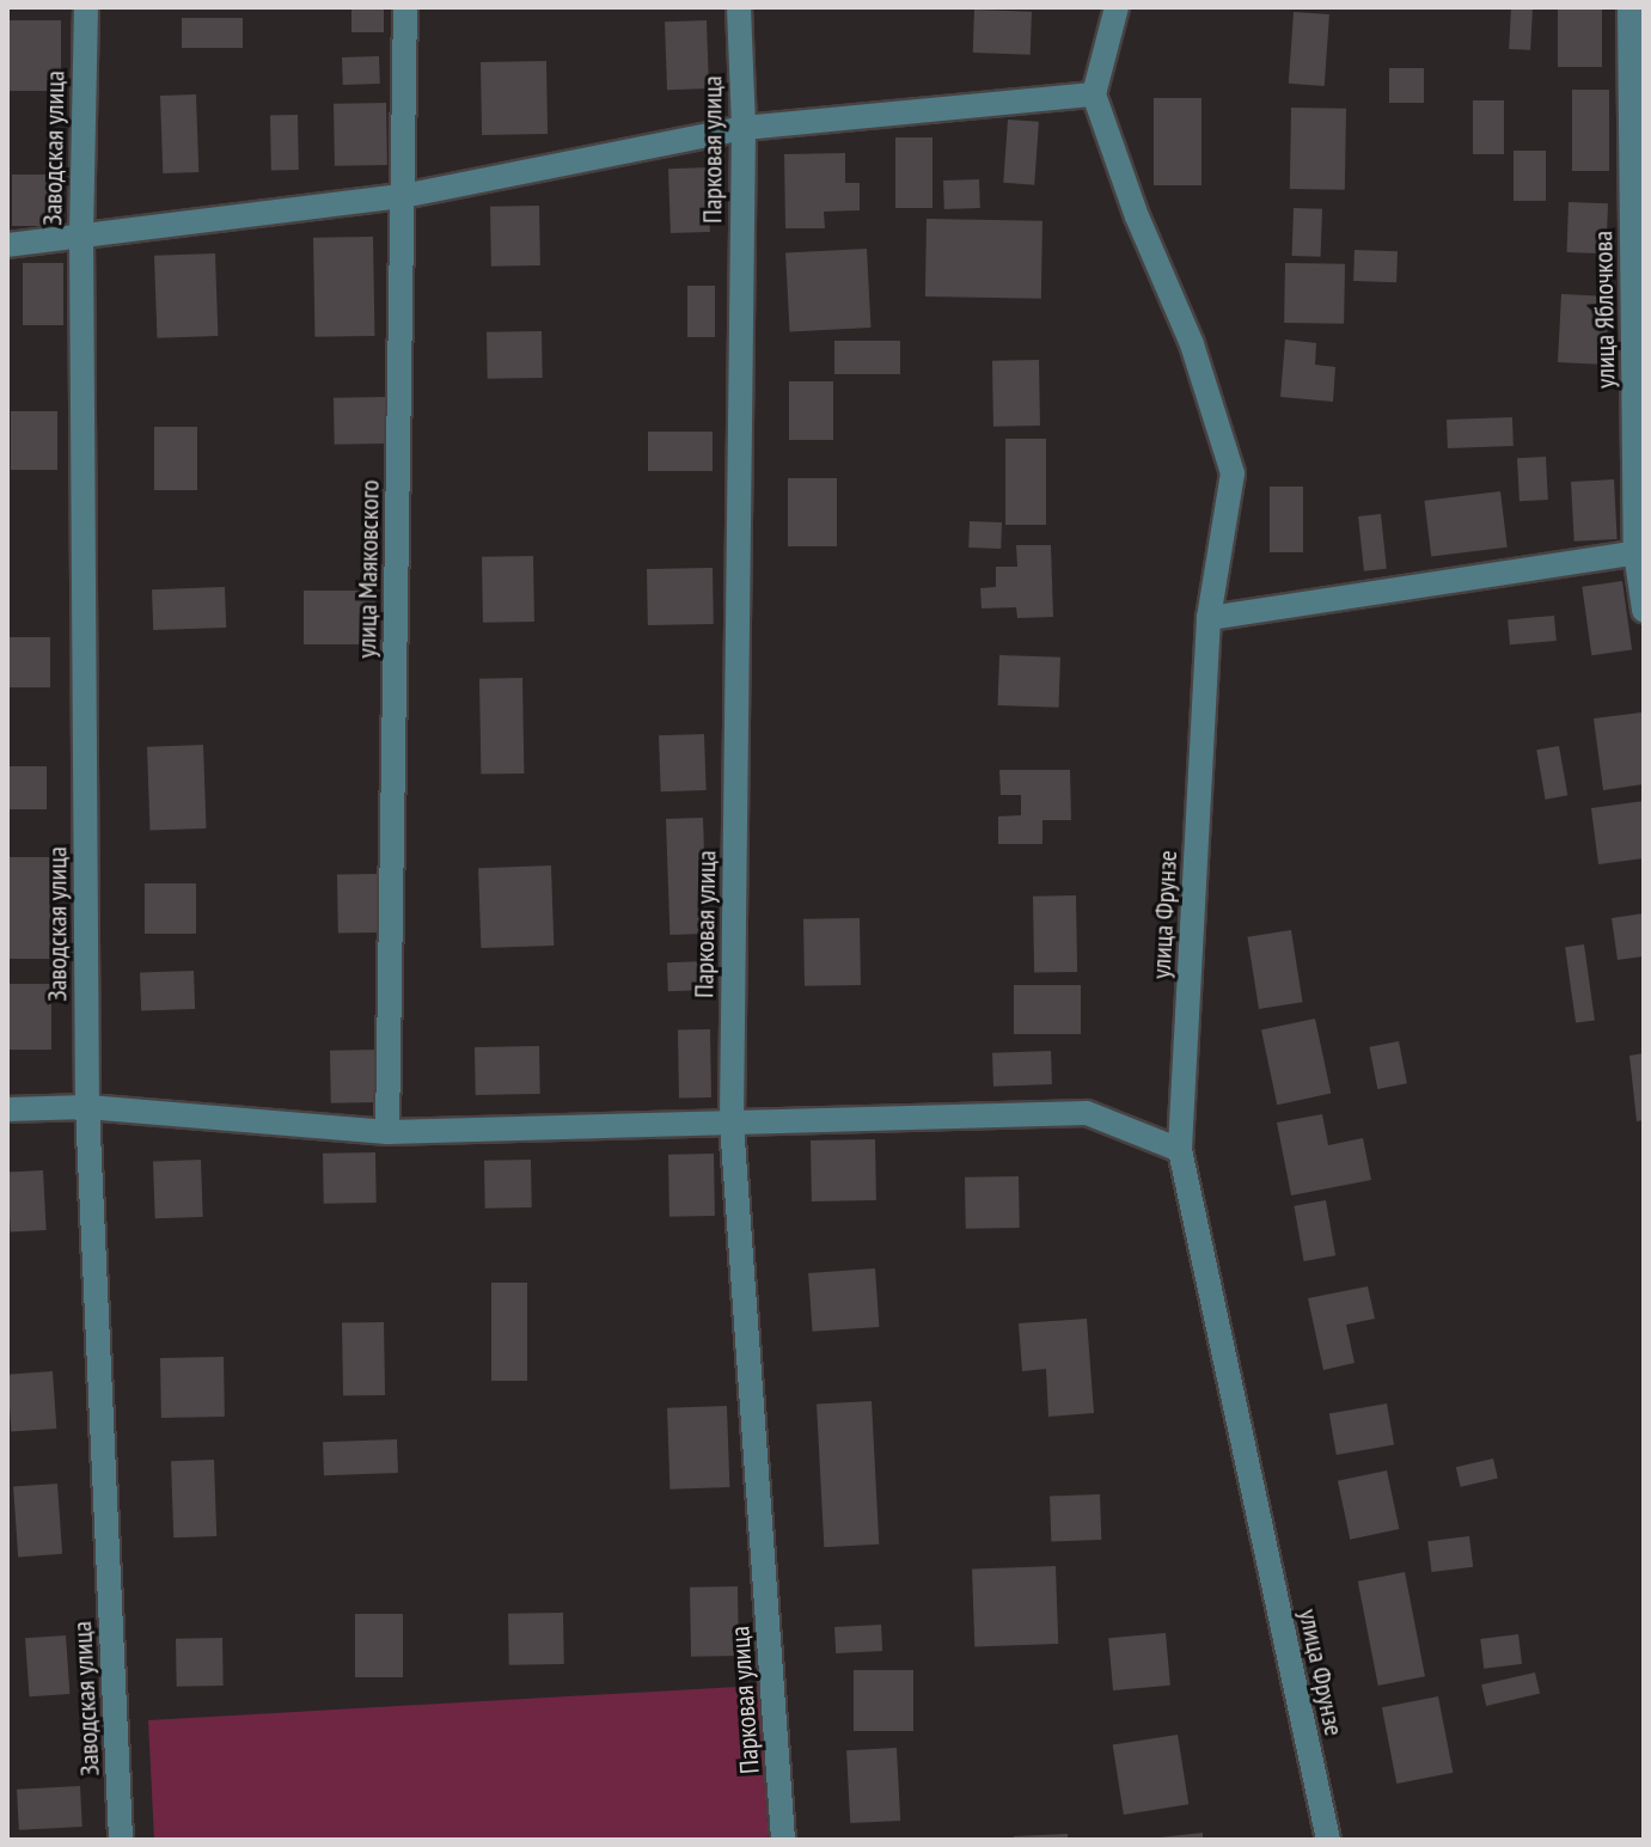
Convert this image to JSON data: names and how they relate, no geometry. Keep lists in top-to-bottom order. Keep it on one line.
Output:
{"streets":{"street":["Заводская улица","Парковая улица","улица Яблочкова","улица Маяковского","улица Фрунзе"]}}
